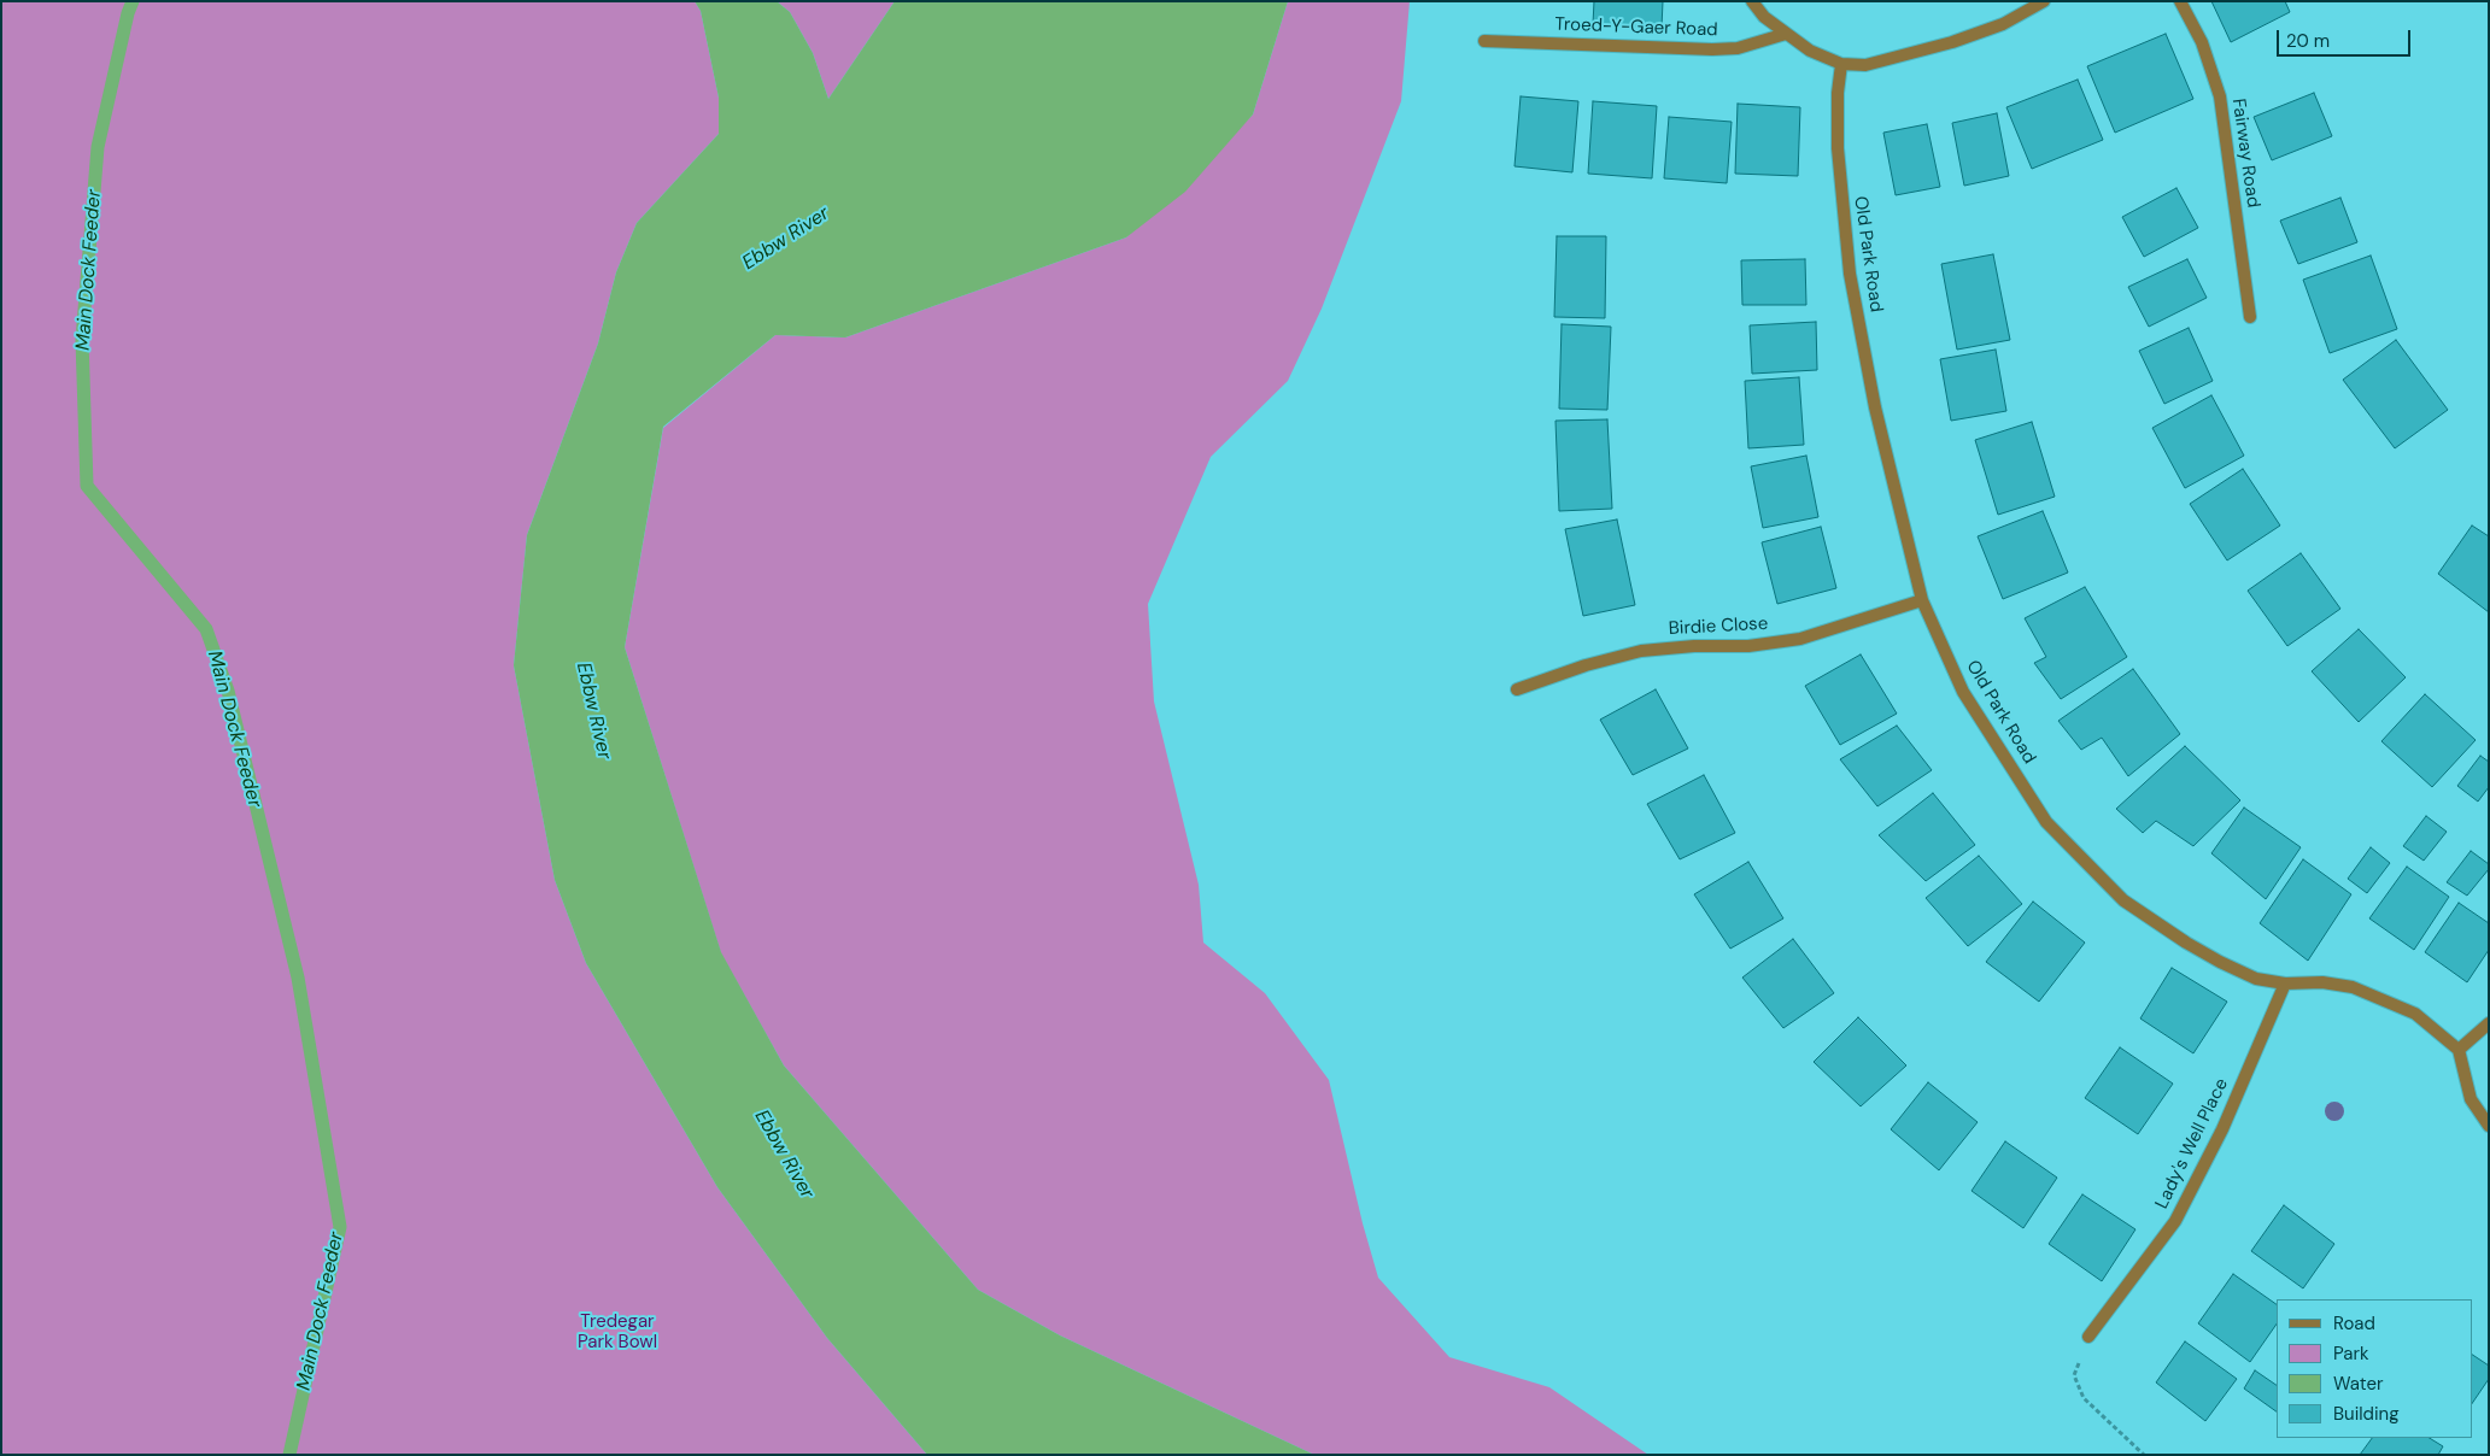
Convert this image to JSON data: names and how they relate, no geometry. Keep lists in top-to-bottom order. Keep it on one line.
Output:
{"streets":{"street":["Troed-Y-Gaer Road","Fairway Road","Old Park Road","Birdie Close","Lady's Well Place"]},"crossings":[["Old Park Road","Birdie Close"],["Old Park Road","Lady's Well Place"]],"water":["Ebbw River","Main Dock Feeder"],"parks":["Tredegar Park Bowl"],"legend":["Road","Park","Water","Building"],"scale_bar":"20 m"}
